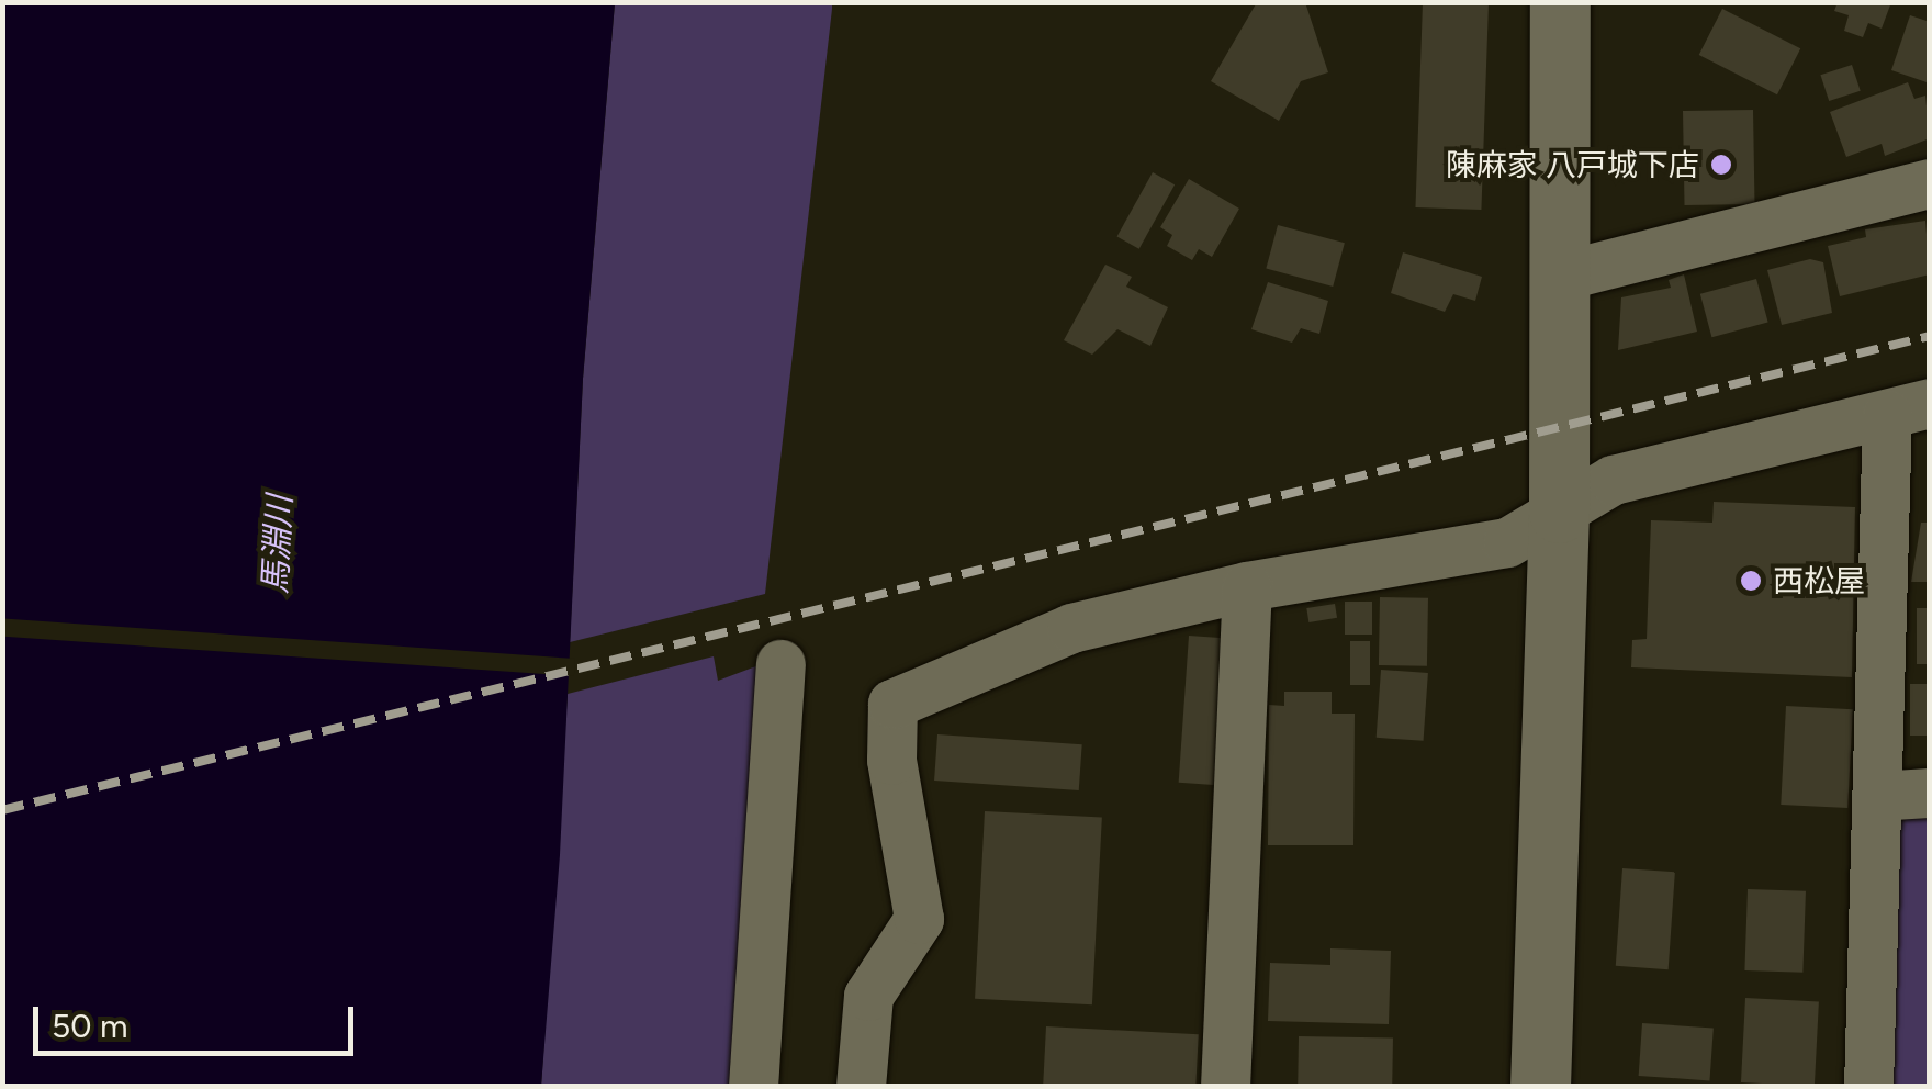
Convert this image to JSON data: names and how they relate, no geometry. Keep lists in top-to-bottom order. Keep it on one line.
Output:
{"water":["馬淵川"],"places":["陳麻家 八戸城下店","西松屋"],"scale_bar":"50 m"}
